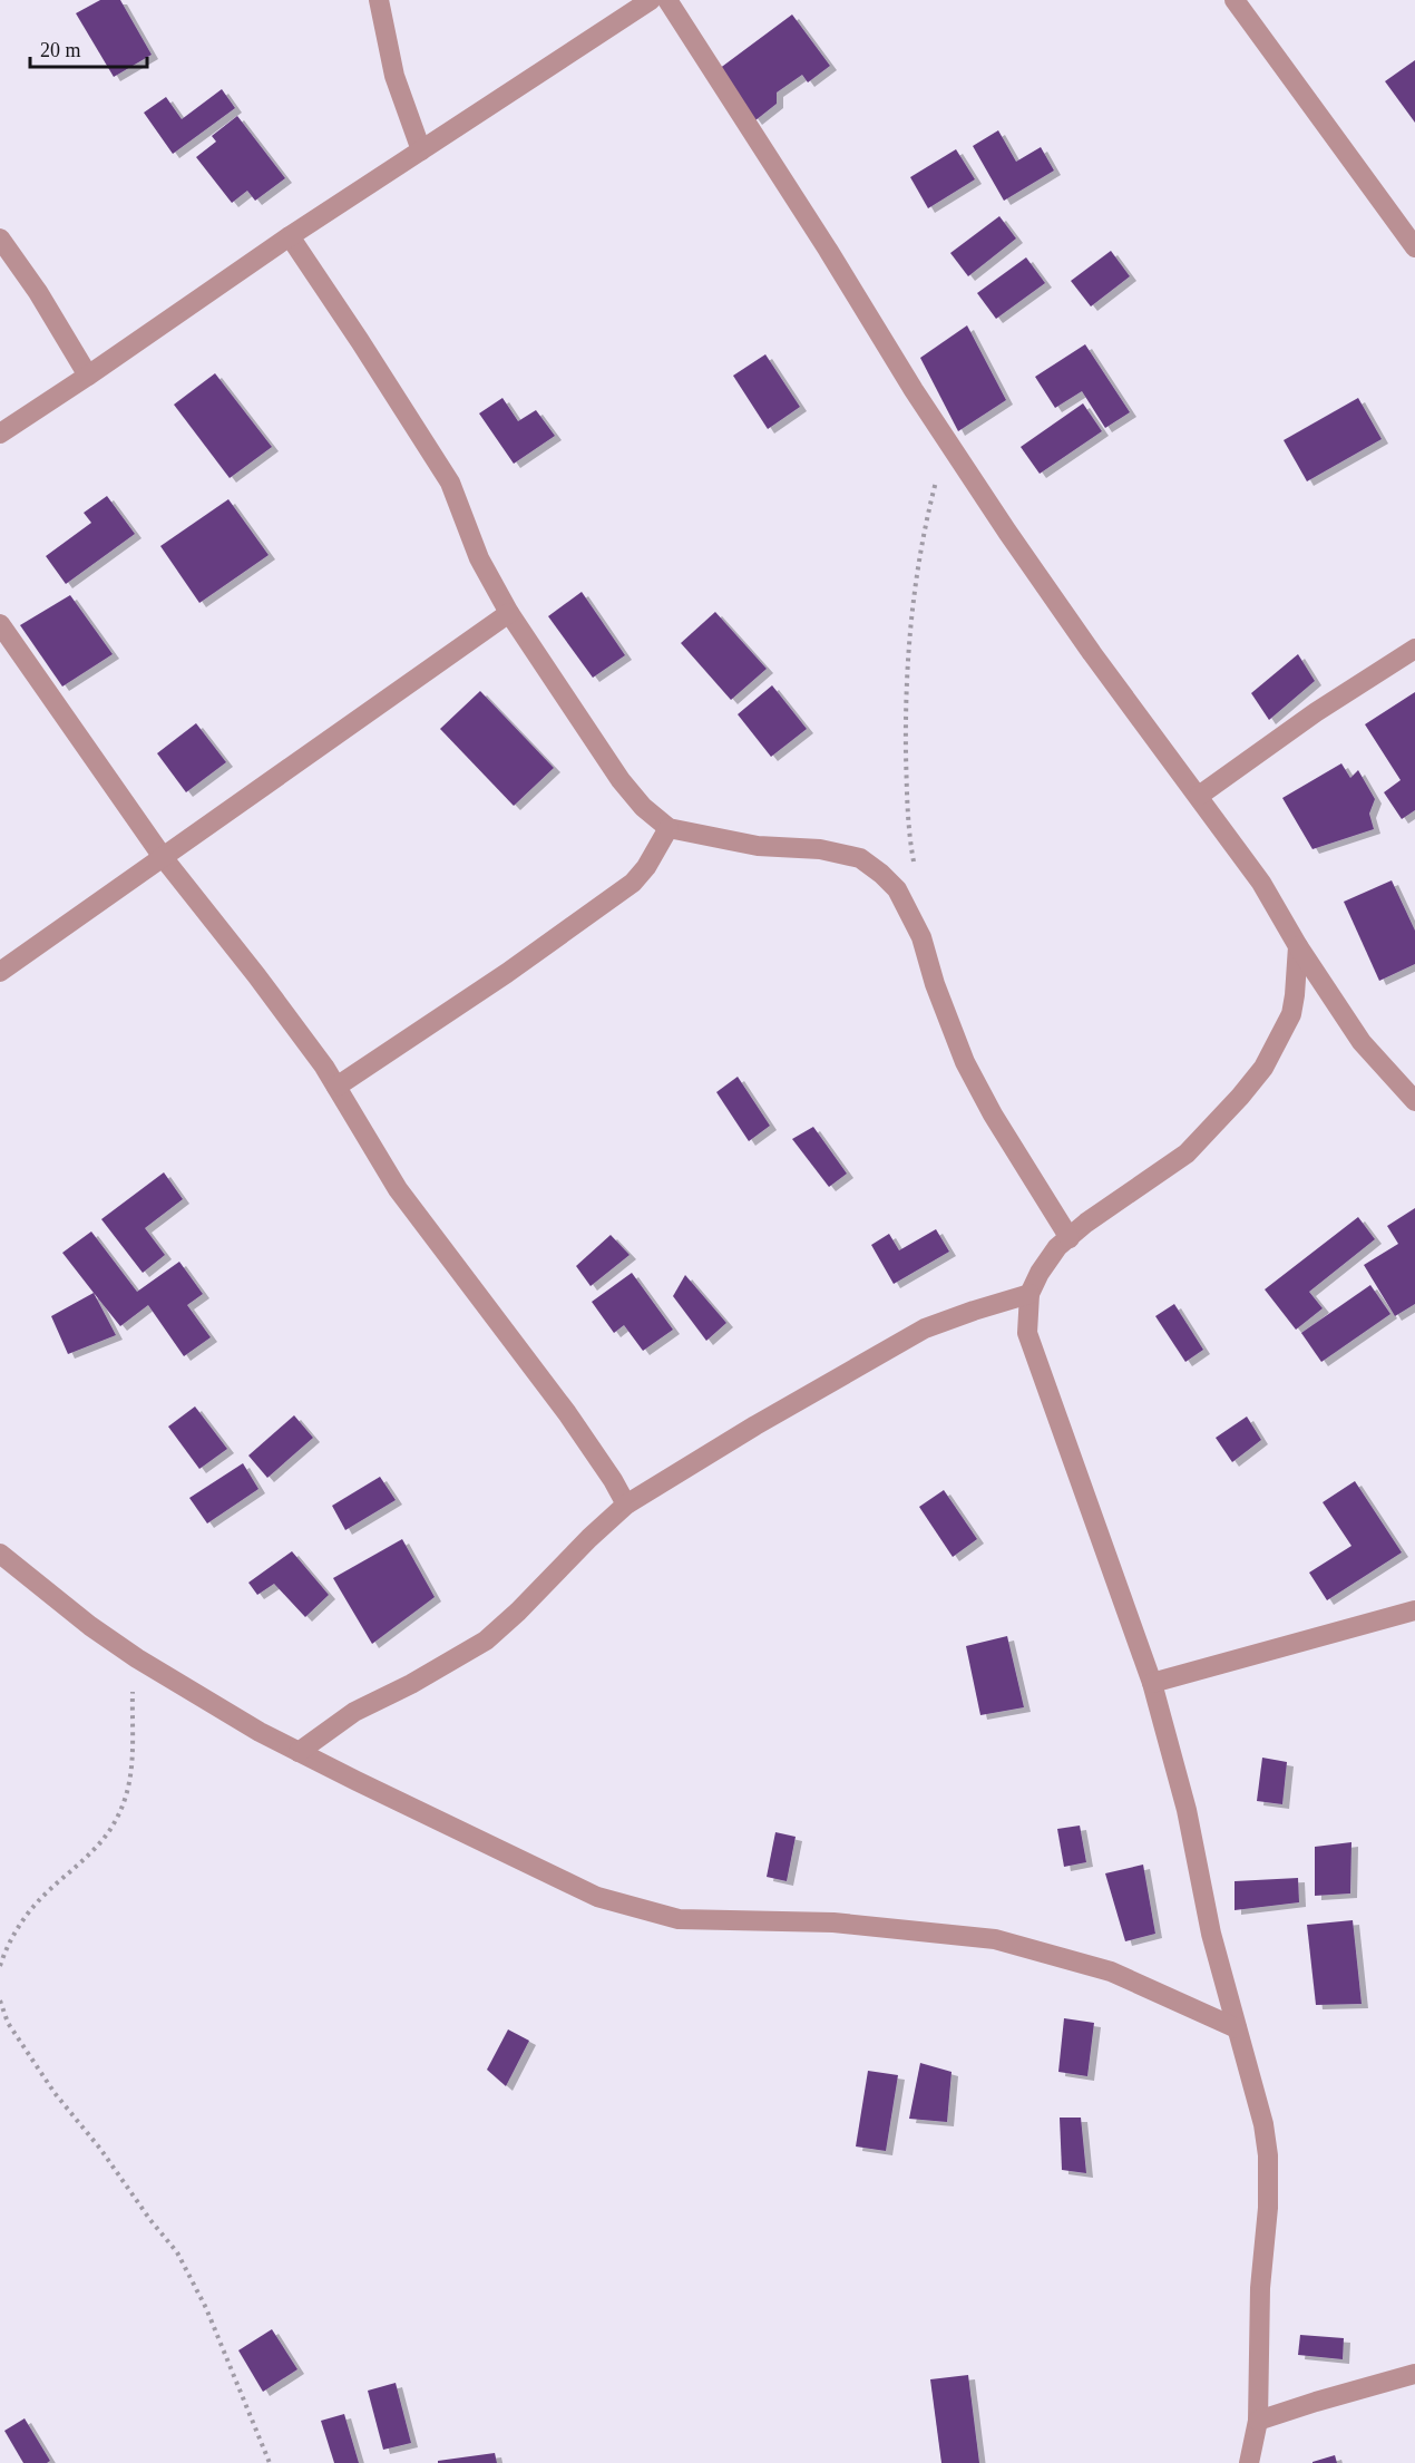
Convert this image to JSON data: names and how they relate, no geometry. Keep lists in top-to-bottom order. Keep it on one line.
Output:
{"scale_bar":"20 m"}
